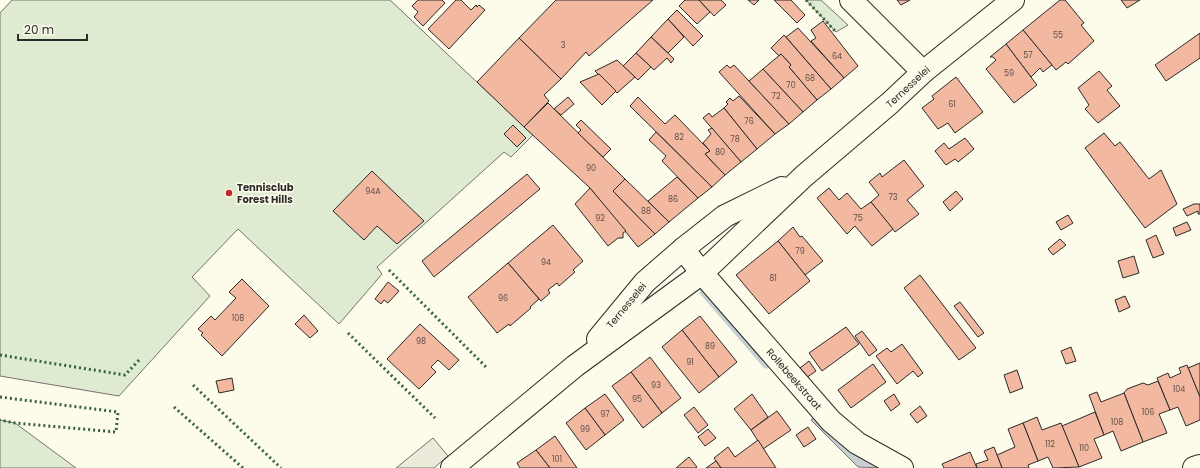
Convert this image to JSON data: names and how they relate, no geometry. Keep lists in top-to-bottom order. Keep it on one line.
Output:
{"streets":{"street":["Ternesselei","Rollebeekstraat"]},"crossings":[["Ternesselei","Rollebeekstraat"]],"places":["Tennisclub Forest Hills"],"house_numbers":["55","3","57","64","59","68","70","72","61","76","82","78","80","90","94A","73","86","88","92","75","79","94","81","96","108","98","89","91","93","104","95","106","97","108","99","112","110","101"],"scale_bar":"20 m"}
